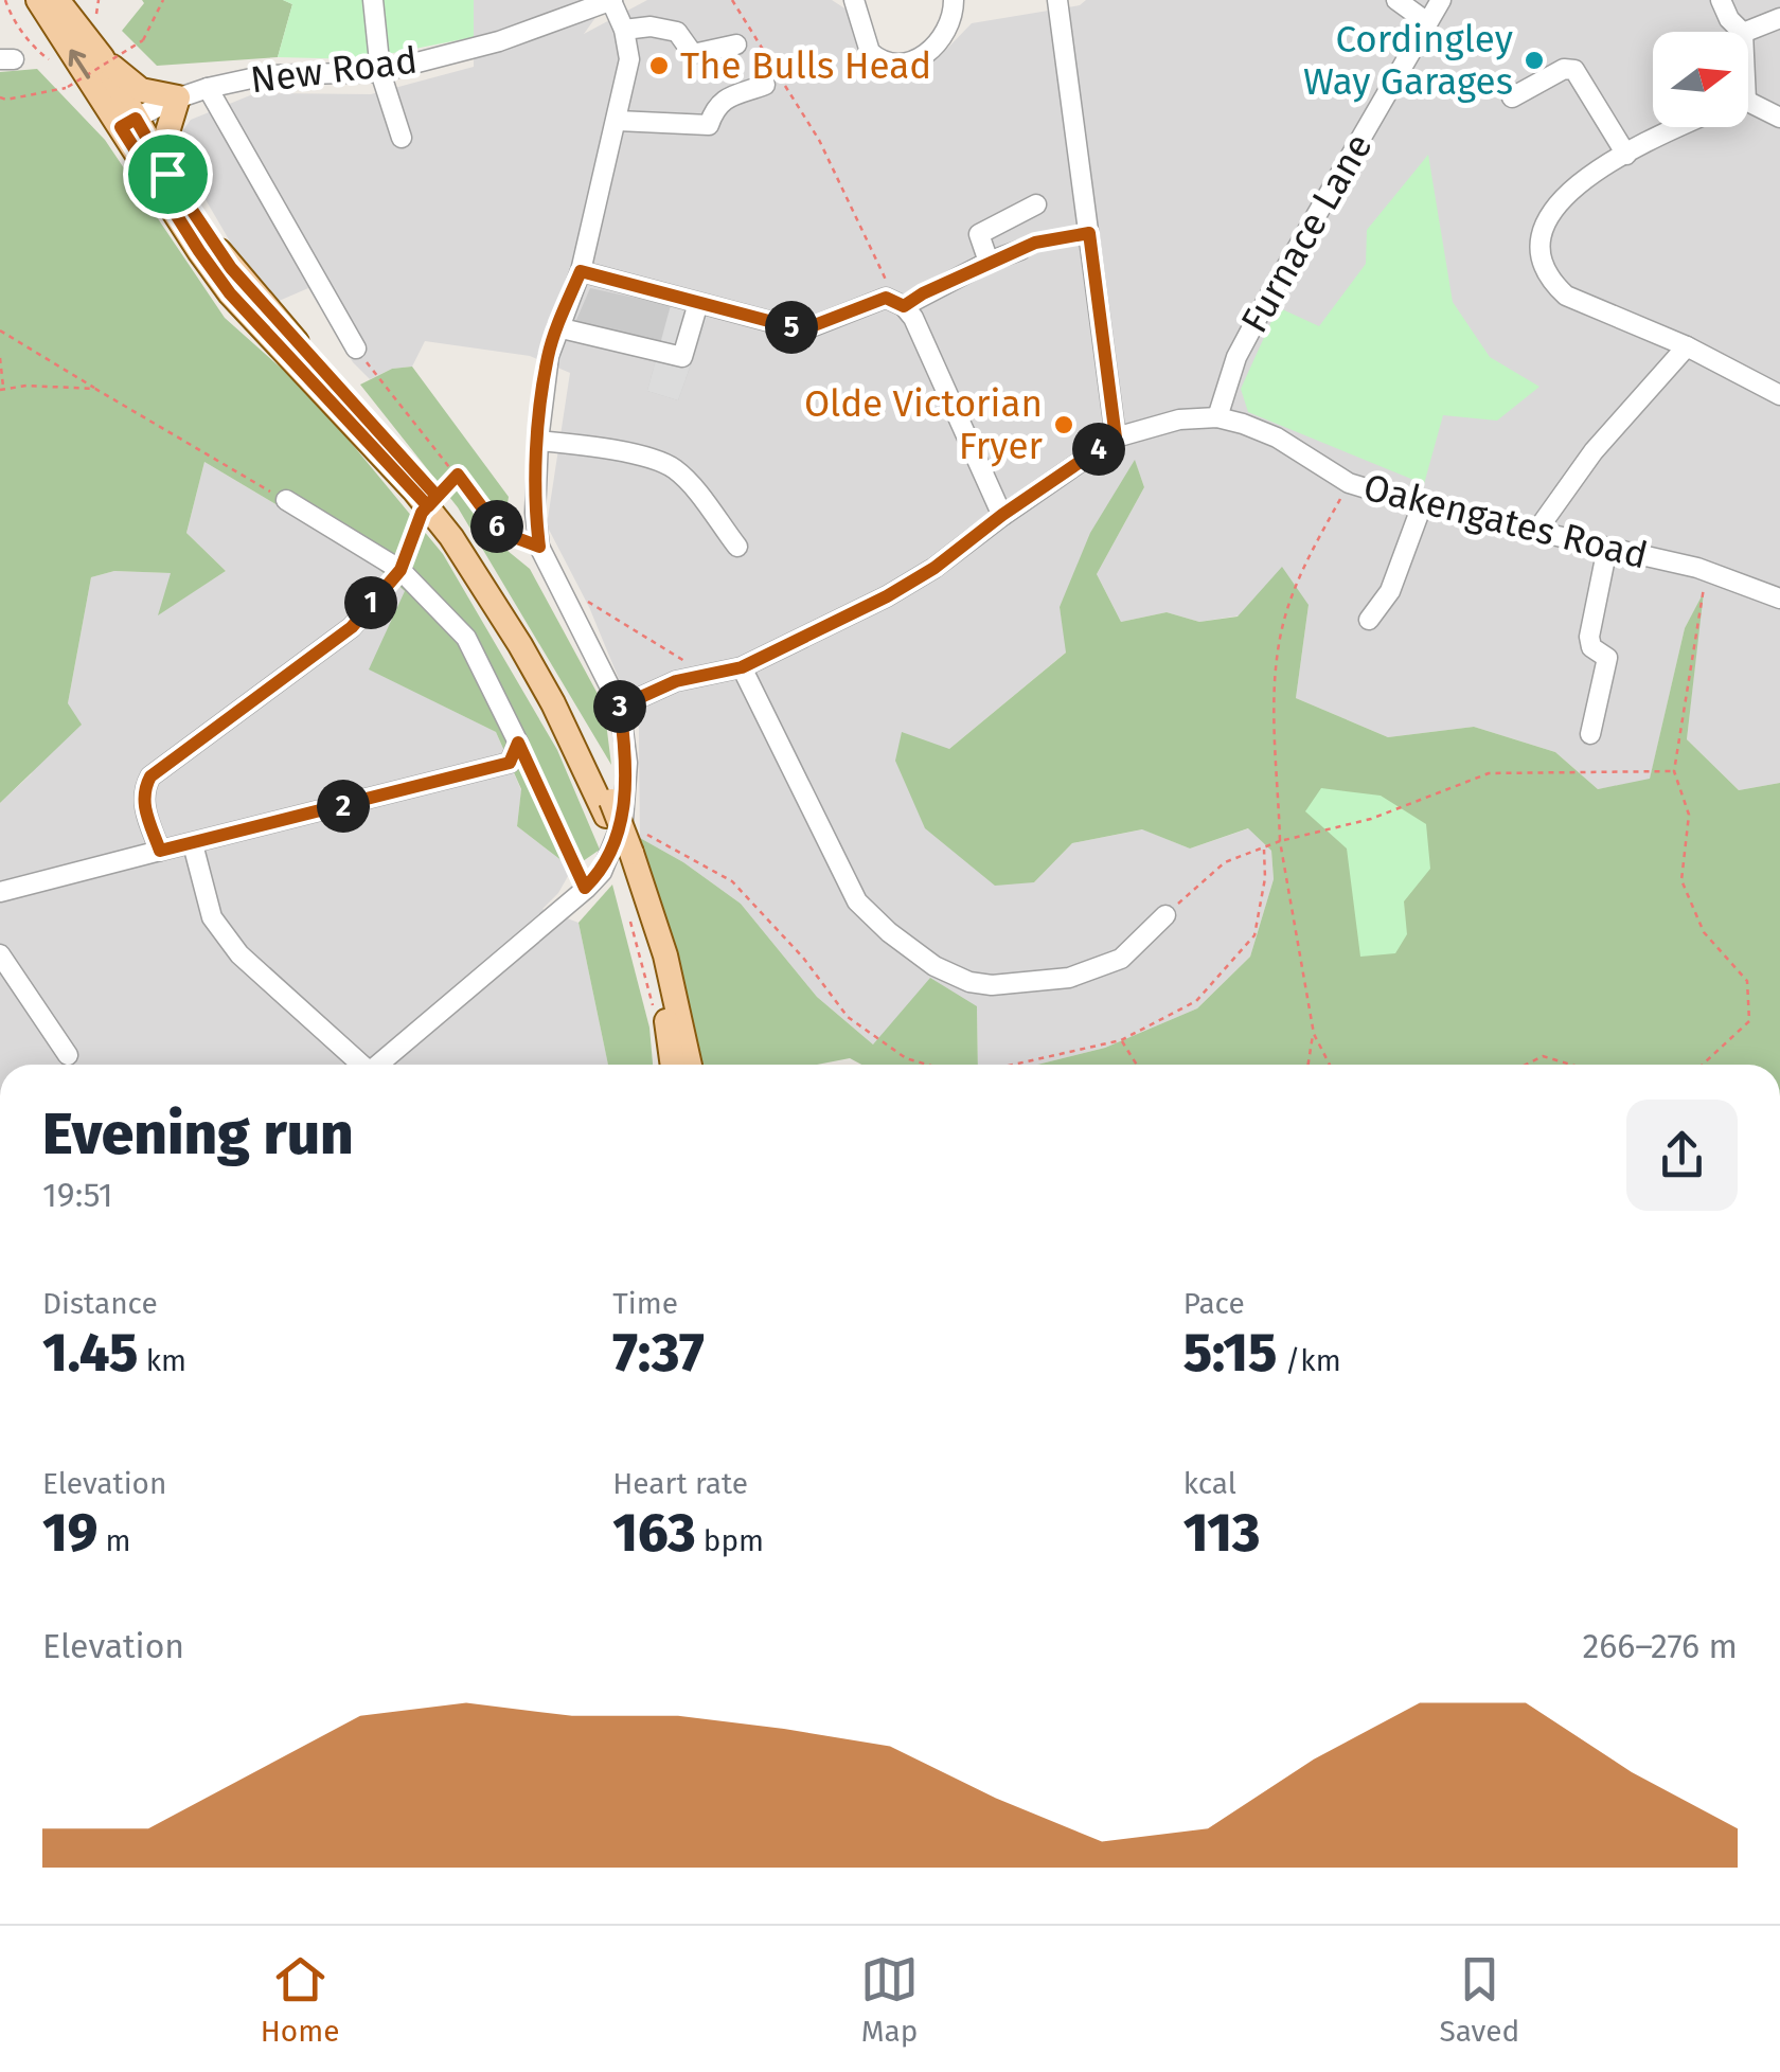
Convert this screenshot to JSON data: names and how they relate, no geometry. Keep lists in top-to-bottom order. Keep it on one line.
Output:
{"streets":{"street":["New Road","Furnace Lane","Oakengates Road"]},"crossings":[["Furnace Lane","Oakengates Road"]],"places":["Cordingley Way Garages","The Bulls Head","Olde Victorian Fryer"],"north":"right","page":{"pins":["5","4","6","1","3","2"],"heading":["Evening run","19:51"],"stats":[["Distance","1.45 km"],["Time","7:37"],["Pace","5:15 /km"],["Elevation","19 m"],["Heart rate","163 bpm"],["kcal","113"]],"chart":["Elevation","266–276 m"],"tabs":["Home","Map","Saved"]}}
